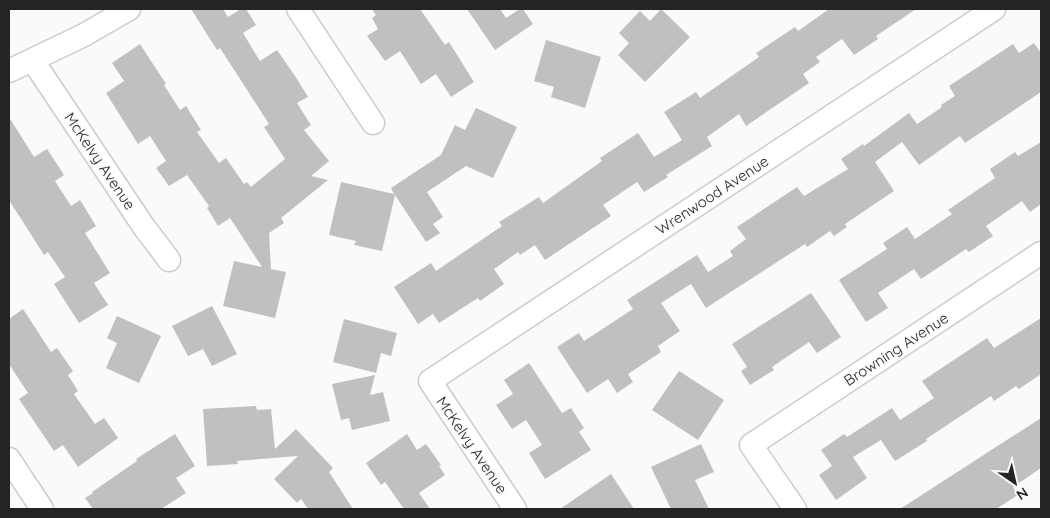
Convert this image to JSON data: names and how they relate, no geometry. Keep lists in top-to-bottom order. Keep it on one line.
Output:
{"streets":{"street":["McKelvy Avenue","Wrenwood Avenue","Browning Avenue"]},"crossings":[["McKelvy Avenue","Wrenwood Avenue"]],"north":"bottom right"}
